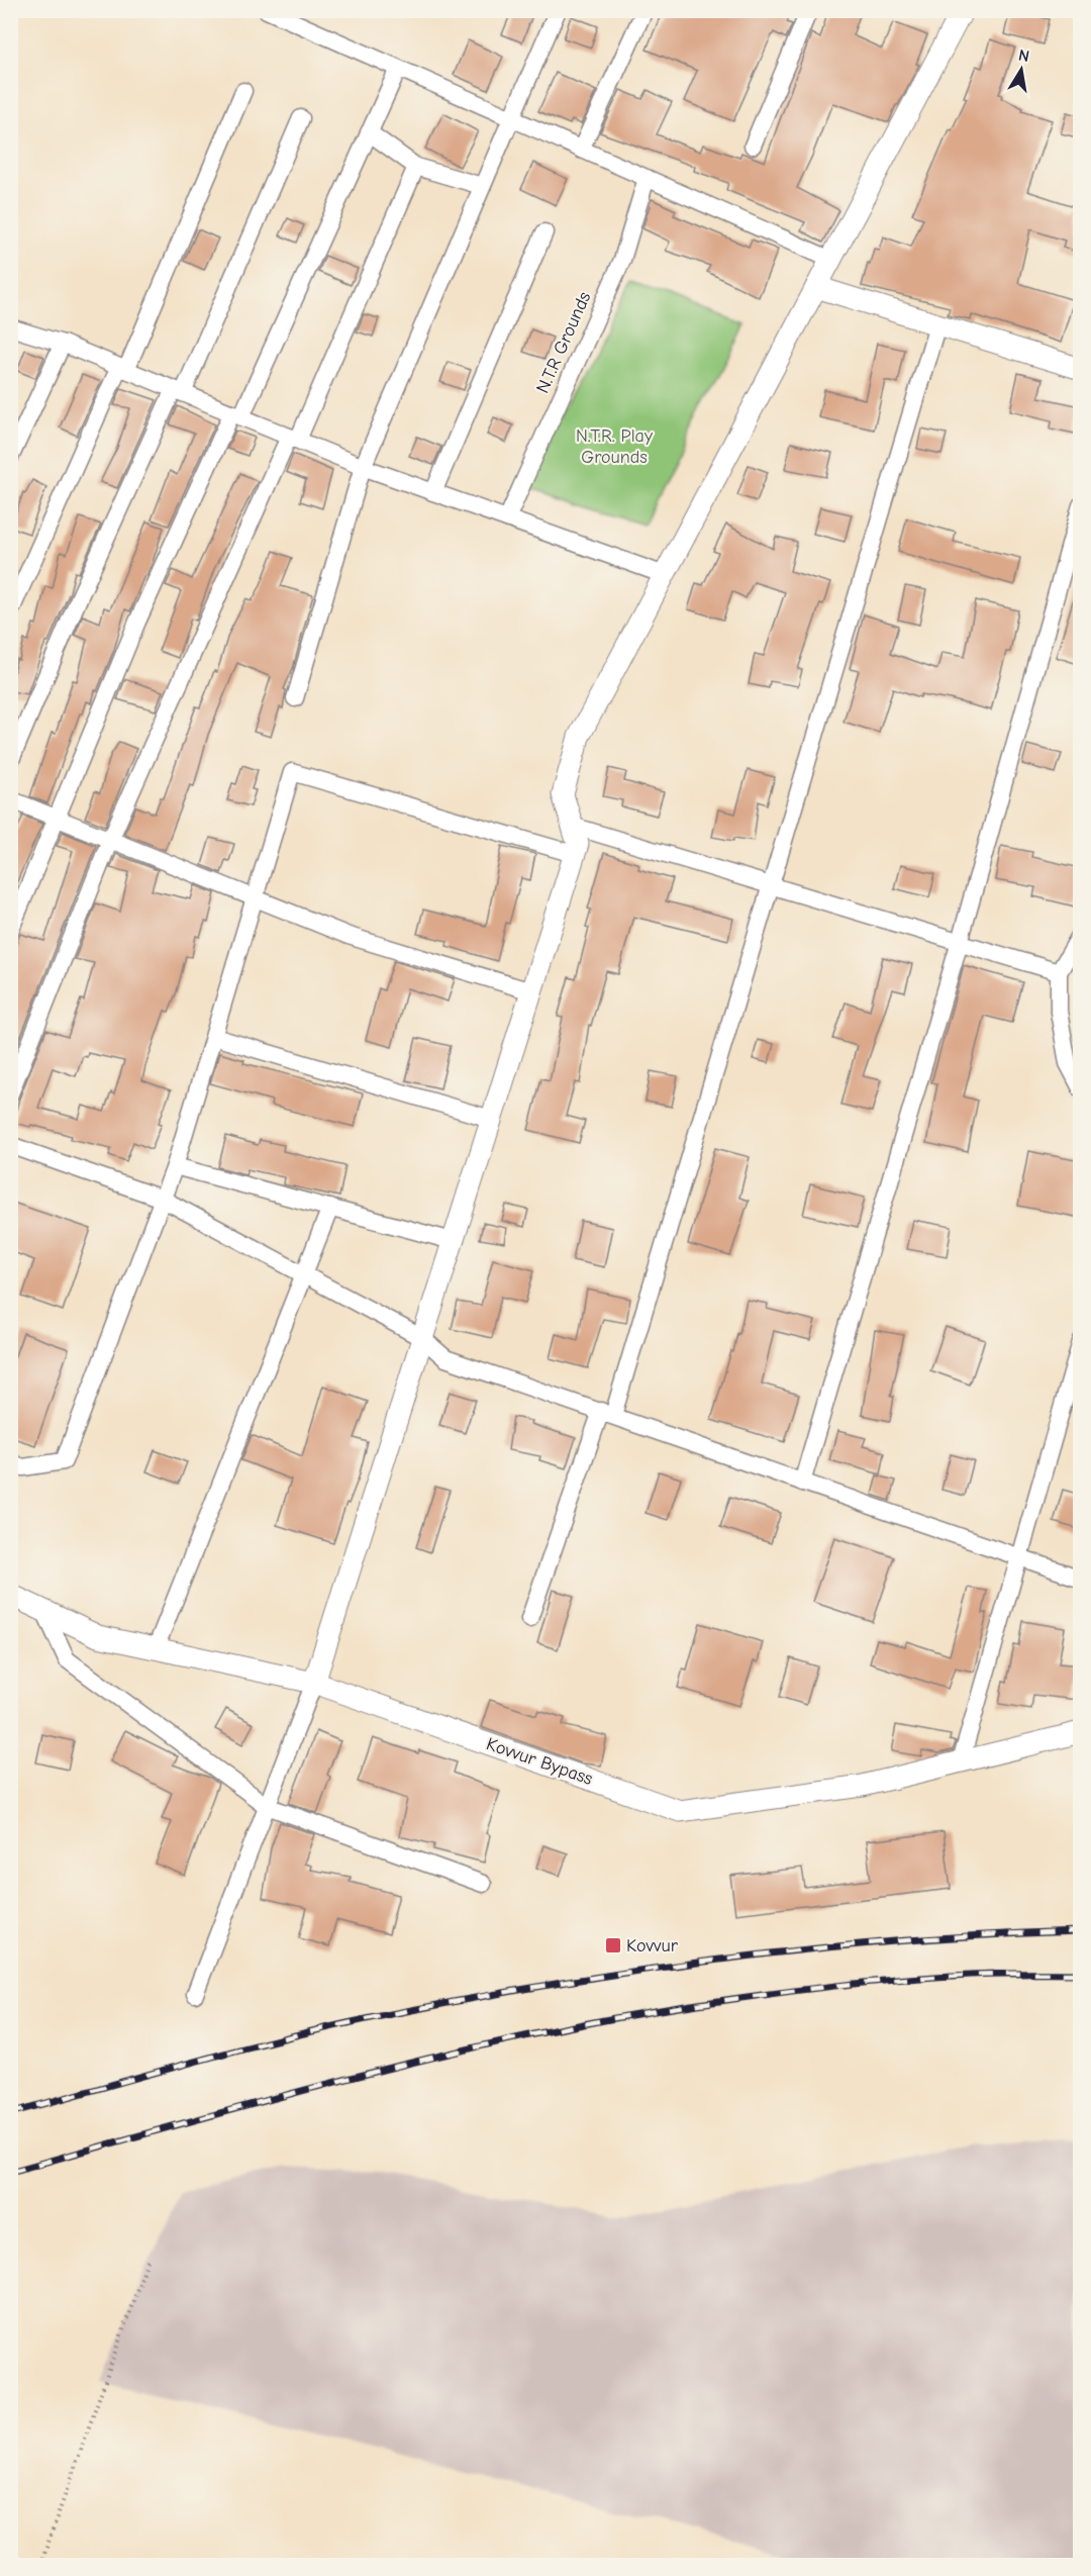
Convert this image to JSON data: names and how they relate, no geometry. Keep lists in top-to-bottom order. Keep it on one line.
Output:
{"streets":{"street":["N.T.R Grounds","Kovvur Bypass"]},"parks":["N.T.R. Play Grounds"],"places":{"transit":["Kovvur"]},"north":"top"}
